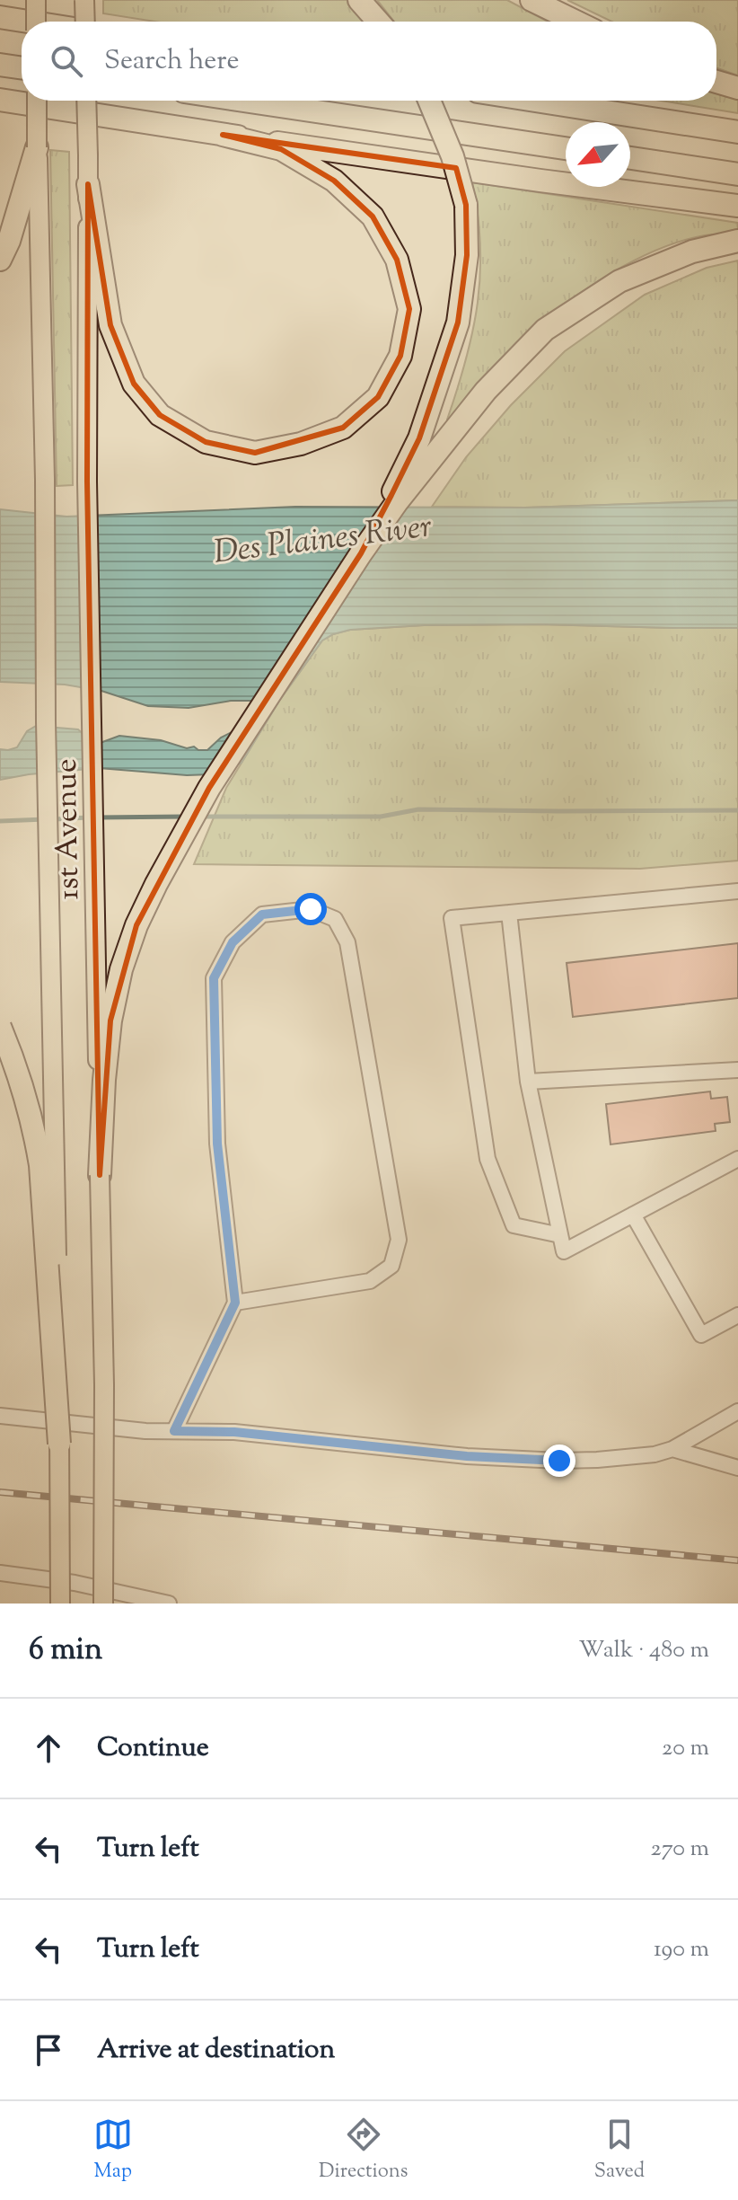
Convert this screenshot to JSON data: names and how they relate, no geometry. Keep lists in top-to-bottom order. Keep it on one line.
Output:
{"streets":{"main road":["1st Avenue"]},"water":["Des Plaines River"],"north":"bottom left","page":{"search":"Search here","heading":["6 min","Walk · 480 m"],"list":[["Continue","20 m"],["Turn left","270 m"],["Turn left","190 m"],"Arrive at destination"],"nav":["Map","Directions","Saved"]}}
